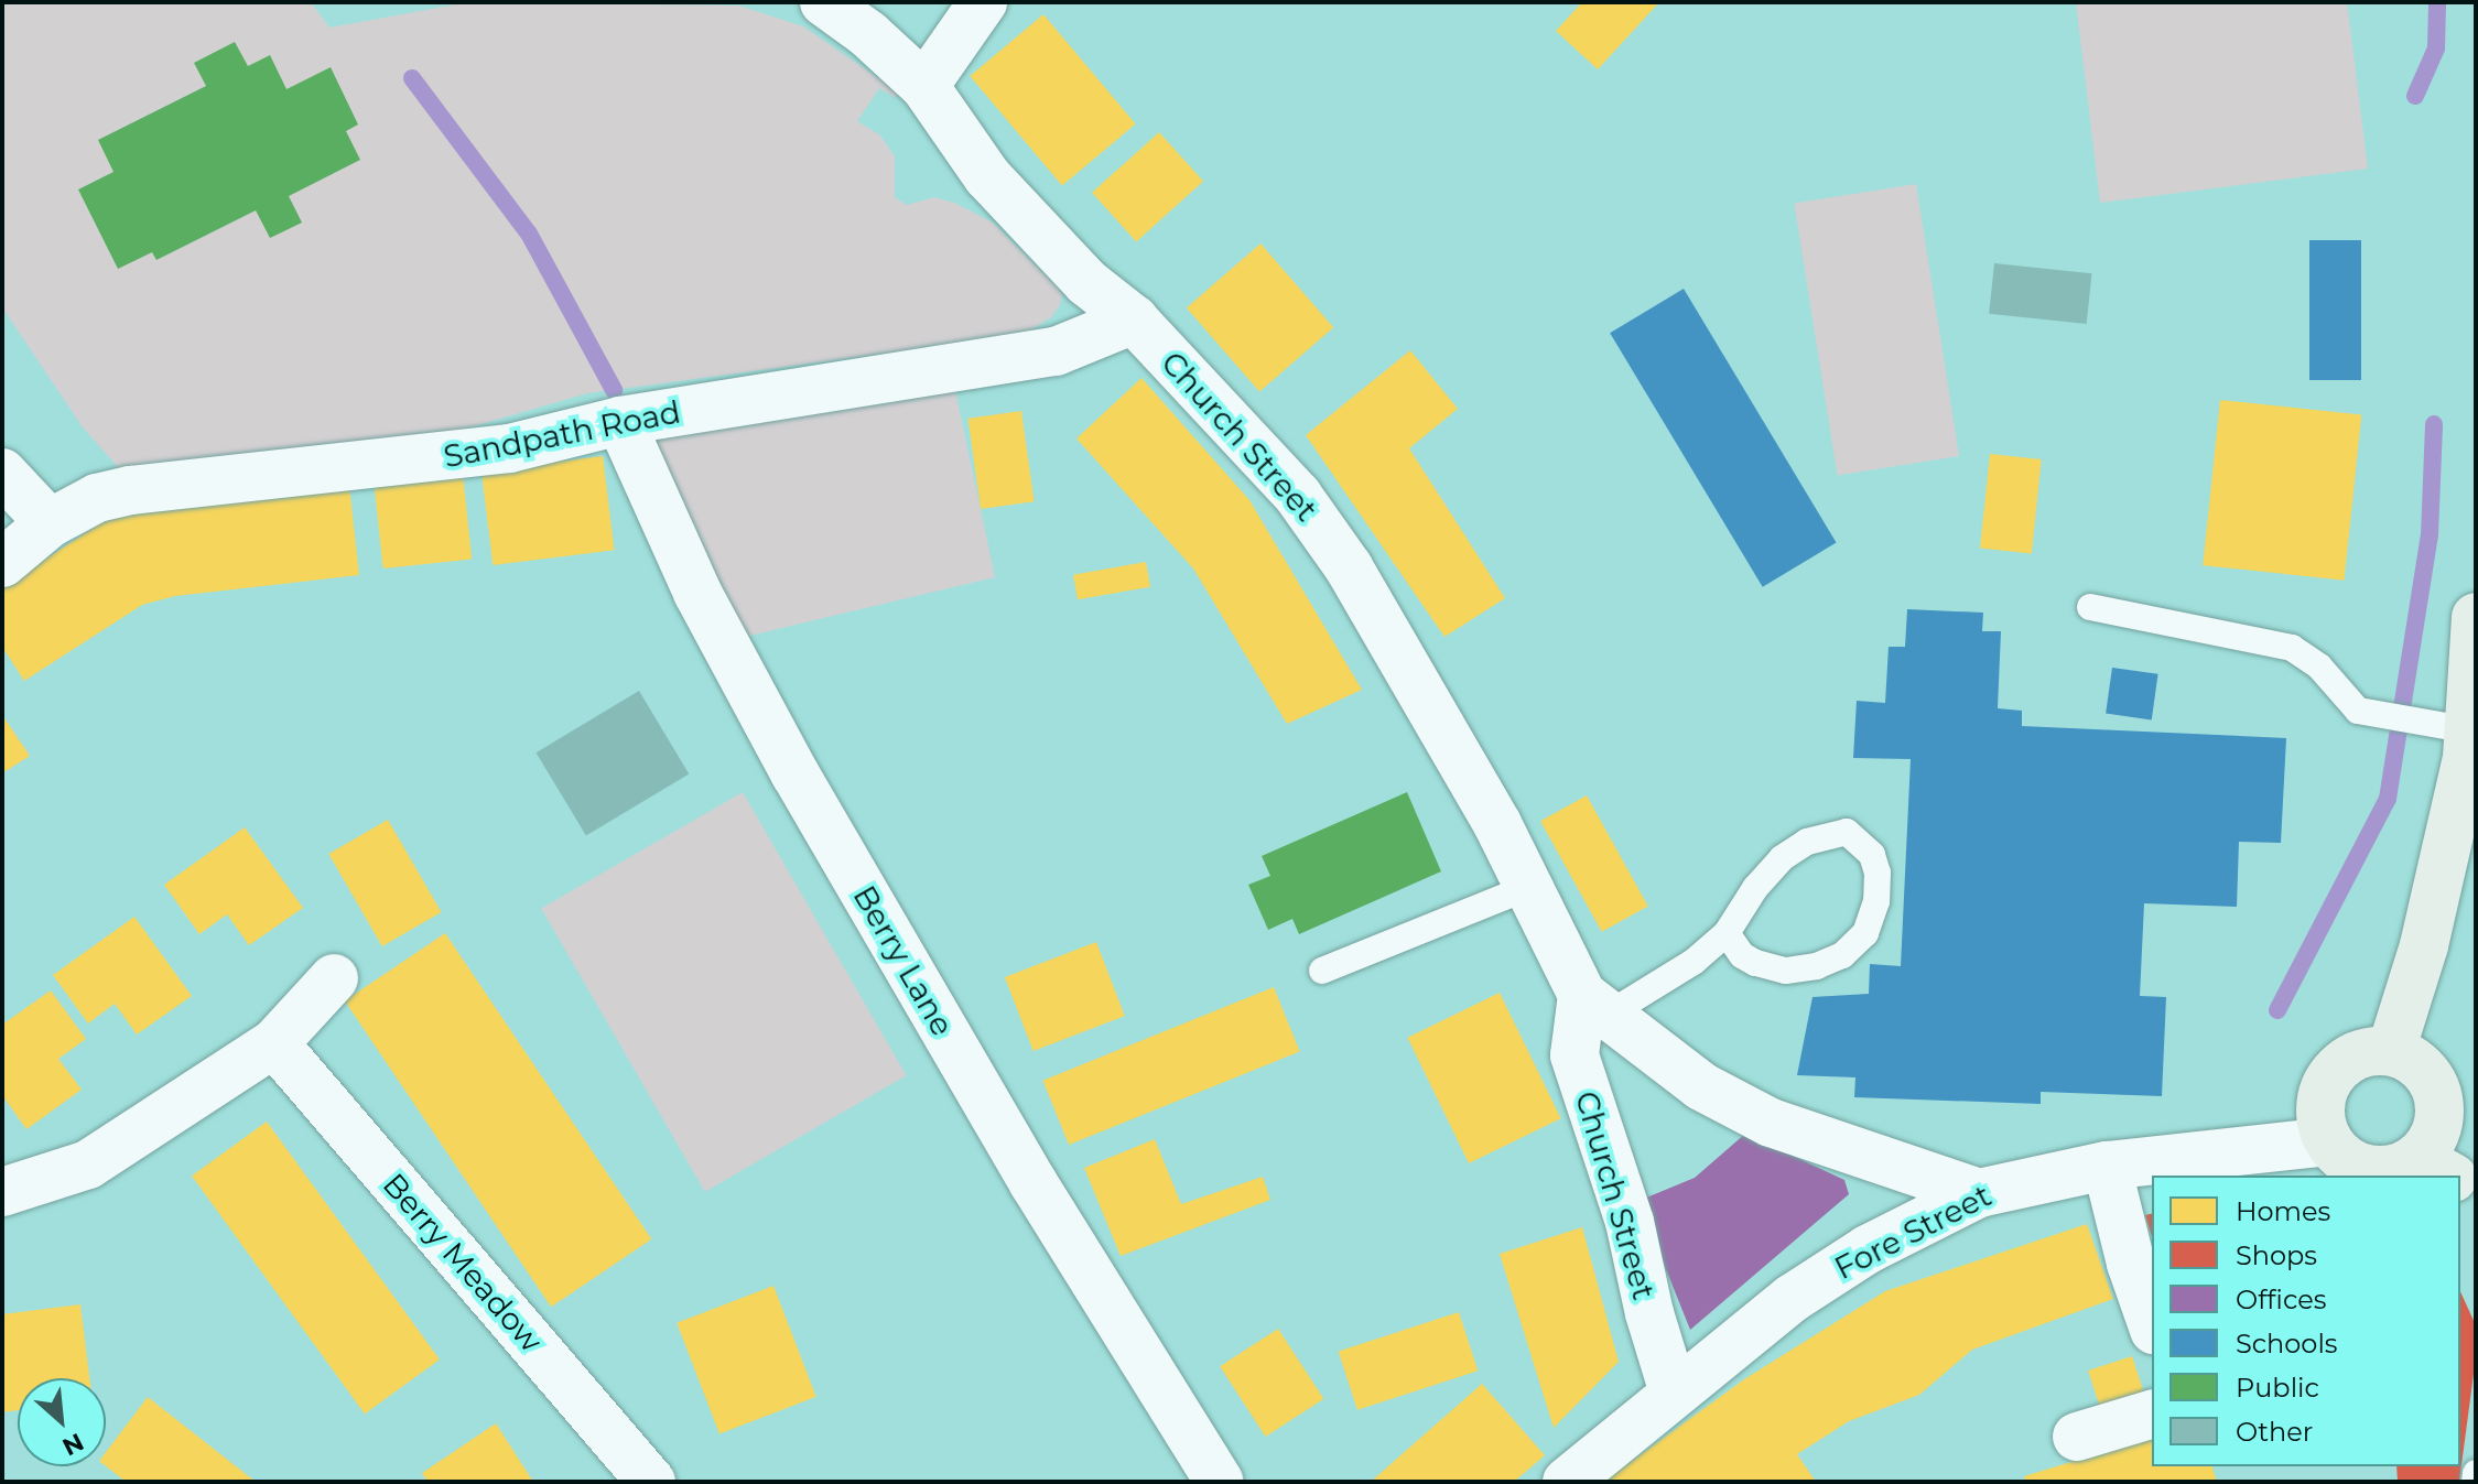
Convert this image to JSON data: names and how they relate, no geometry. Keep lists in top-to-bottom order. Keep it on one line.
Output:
{"streets":{"street":["Sandpath Road","Church Street","Berry Lane","Fore Street","Berry Meadow"]},"crossings":[["Sandpath Road","Church Street"],["Sandpath Road","Berry Lane"],["Church Street","Fore Street"]],"legend":["Homes","Shops","Offices","Schools","Public","Other"],"north":"bottom right"}
